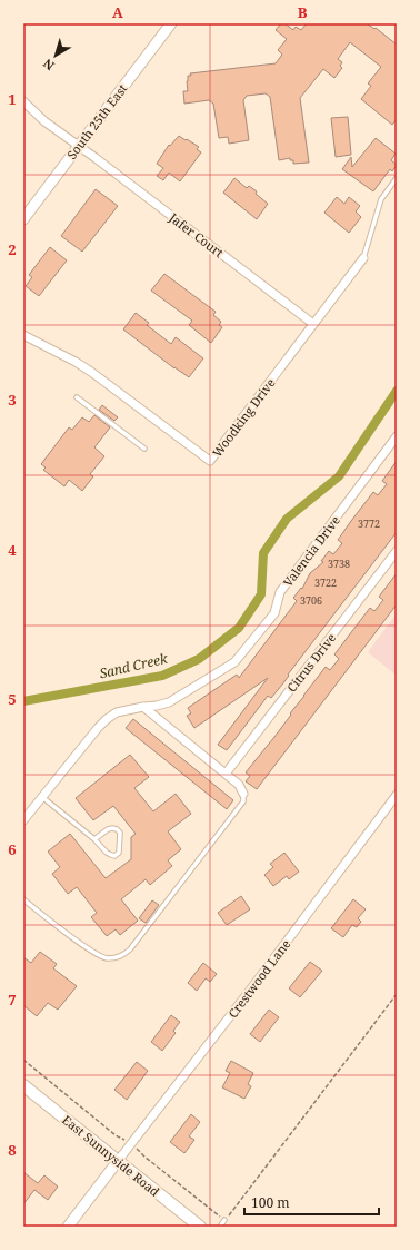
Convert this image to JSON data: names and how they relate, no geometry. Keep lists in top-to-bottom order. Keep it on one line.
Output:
{"streets":{"main road":["South 25th East","East Sunnyside Road"],"street":["Jafer Court","Woodking Drive","Valencia Drive","Citrus Drive","Crestwood Lane"]},"crossings":[["South 25th East","Jafer Court"],["Jafer Court","Woodking Drive"],["Crestwood Lane","East Sunnyside Road"]],"water":["Sand Creek"],"house_numbers":["3772","3738","3722","3706"],"scale_bar":"100 m","north":"bottom left","grid":{"columns":["A","B"],"rows":["1","2","3","4","5","6","7","8"]}}
